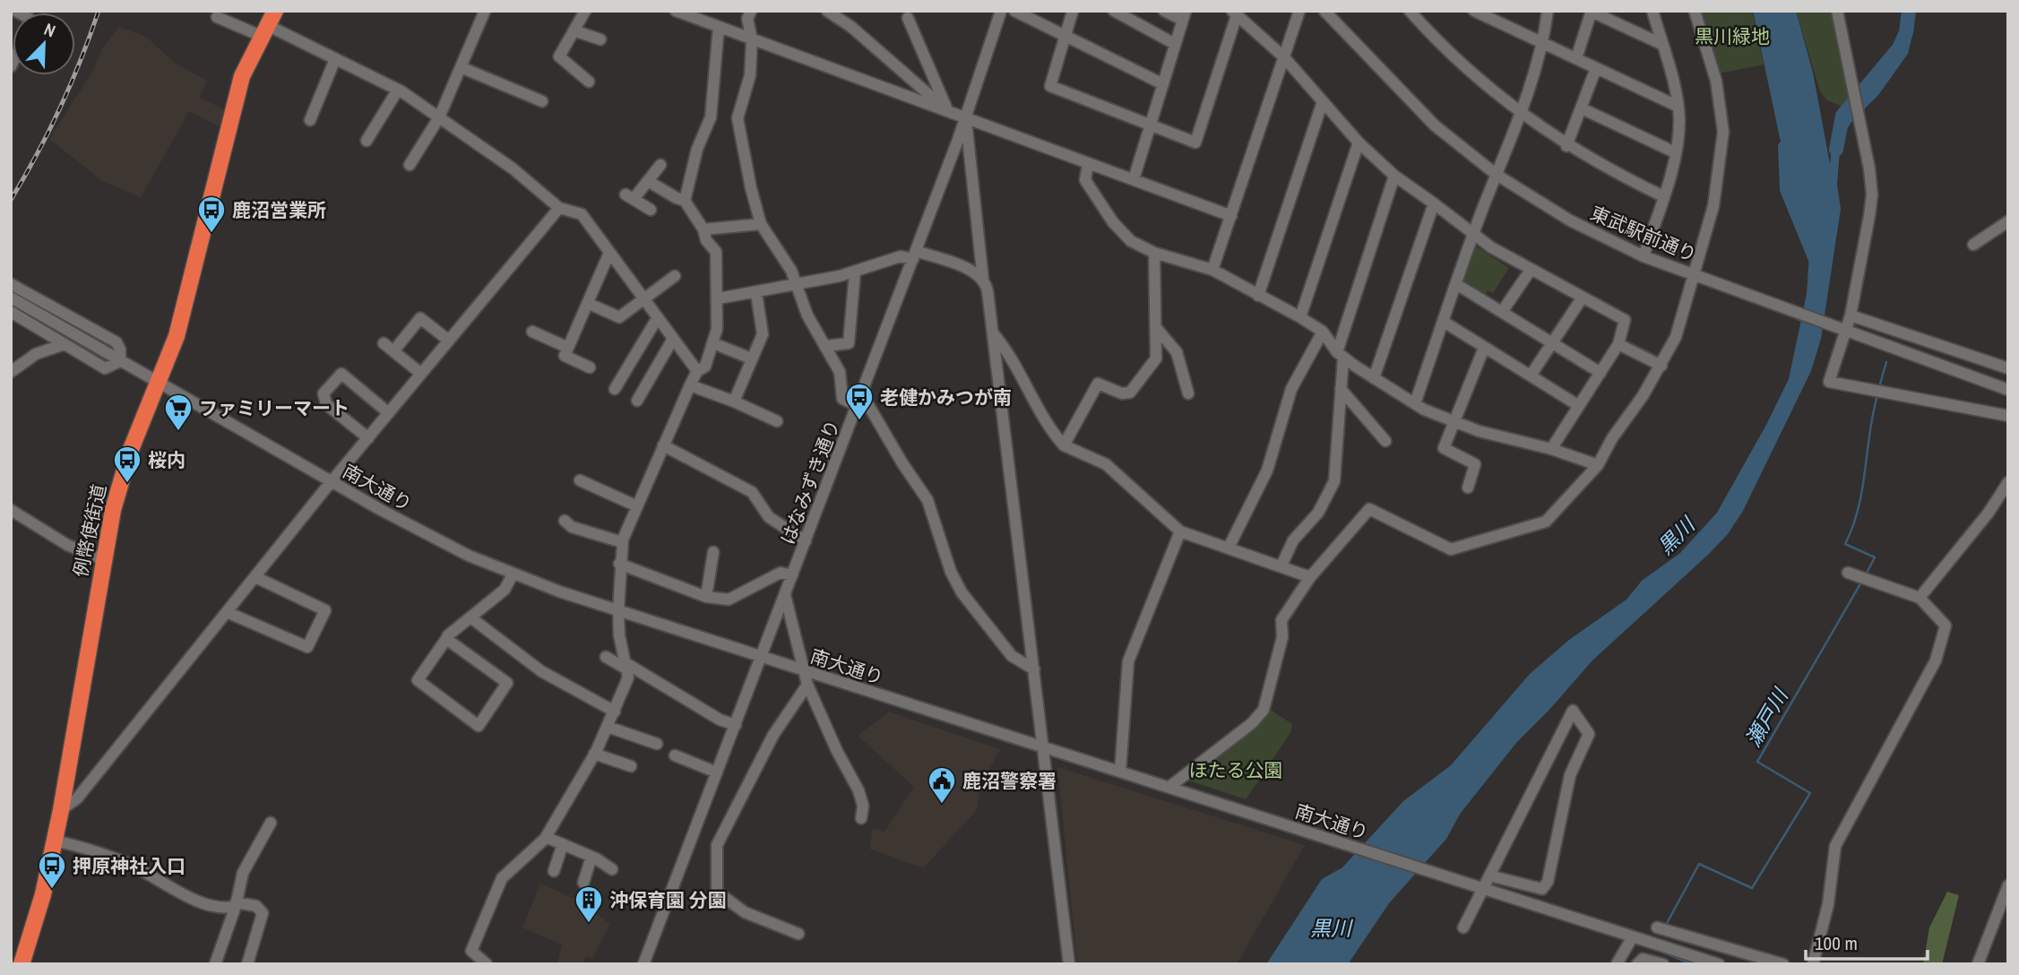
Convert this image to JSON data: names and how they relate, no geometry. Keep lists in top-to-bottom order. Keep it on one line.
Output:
{"streets":{"highway":["例幣使街道"],"street":["東武駅前通り","はなみずき通り","南大通り"]},"crossings":[["はなみずき通り","南大通り"],["南大通り","例幣使街道"]],"water":["黒川","瀬戸川"],"parks":["黒川緑地","ほたる公園"],"places":{"bus stop":["鹿沼営業所","老健かみつが南","桜内","押原神社入口"],"supermarket":["ファミリーマート"],"public building":["鹿沼警察署"],"building":["沖保育園 分園"]},"scale_bar":"100 m","north":"top right"}
